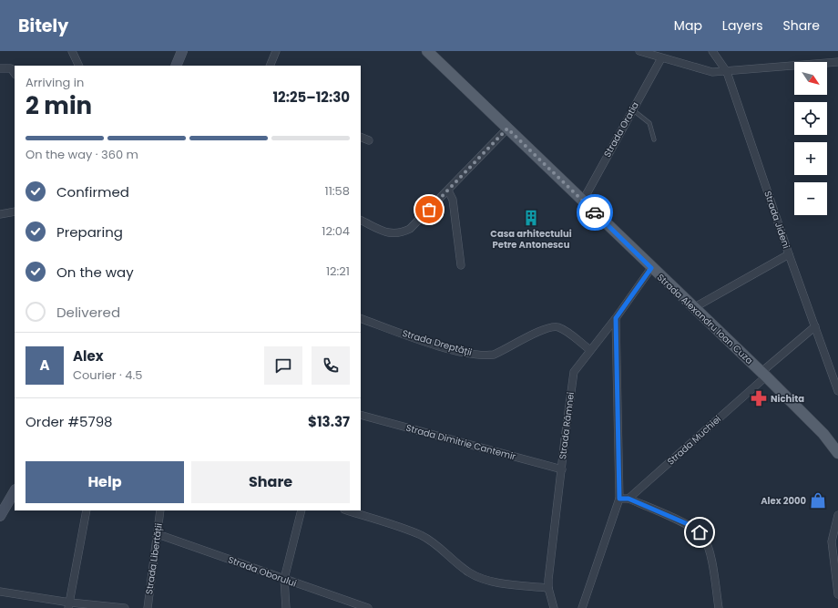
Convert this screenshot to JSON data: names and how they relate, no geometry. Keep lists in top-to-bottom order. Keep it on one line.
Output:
{"streets":{"main road":["Strada Alexandru Ioan Cuza"],"street":["Strada Oratia","Strada Jideni","Strada Dreptății","Strada Râmnei","Strada Muchiei","Strada Dimitrie Cantemir","Strada Libertății","Strada Oborului"]},"crossings":[["Strada Oratia","Strada Alexandru Ioan Cuza"],["Strada Jideni","Strada Muchiei"],["Strada Alexandru Ioan Cuza","Strada Râmnei"],["Strada Alexandru Ioan Cuza","Strada Muchiei"],["Strada Dreptății","Strada Râmnei"],["Strada Râmnei","Strada Dimitrie Cantemir"],["Strada Libertății","Strada Oborului"]],"places":{"building":["Casa arhitectului Petre Antonescu"],"pharmacy":["Nichita"],"shop":["Alex 2000"]},"north":"bottom right","page":{"header":"Bitely","nav":["Map","Layers","Share"],"map_buttons":["+","−"],"heading":["2 min","Arriving in","12:25–12:30"],"panel":["Alex","Courier · 4.5","Order #5798","$13.37"],"bar":"On the way · 360 m","list":[["Confirmed","11:58"],["Preparing","12:04"],["On the way","12:21"],"Delivered"],"round":"A","buttons":["Help","Share"]}}
